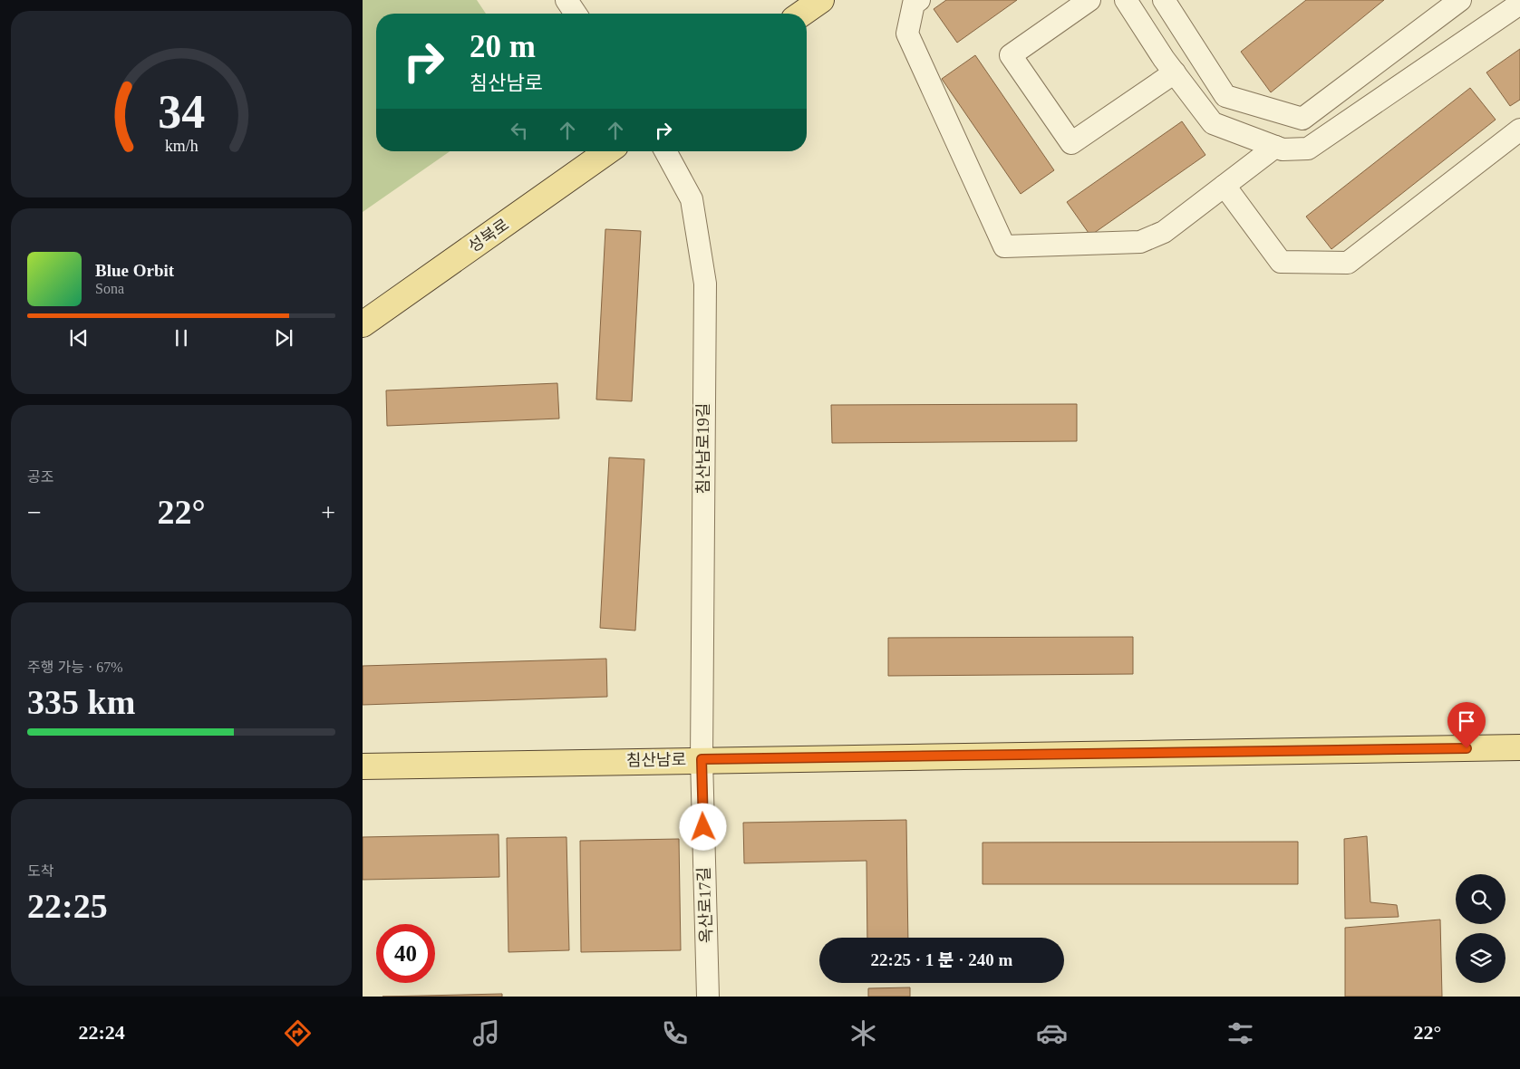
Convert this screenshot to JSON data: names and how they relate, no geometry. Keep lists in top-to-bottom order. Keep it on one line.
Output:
{"streets":{"main road":["성북로","침산남로"],"street":["침산남로19길","옥산로17길"]},"crossings":[["침산남로19길","침산남로"],["침산남로19길","옥산로17길"],["침산남로","옥산로17길"]],"page":{"turn":["20 m","침산남로"],"song":["Blue Orbit","Sona"],"tile":["공조",["주행 가능 · 67%","335 km"],["도착","22:25"]],"heat":["−","22°","+"],"limit":"40","trip":"22:25 · 1 분 · 240 m","tabs":["22:24","22°"],"gauge":["34","km/h"]}}
